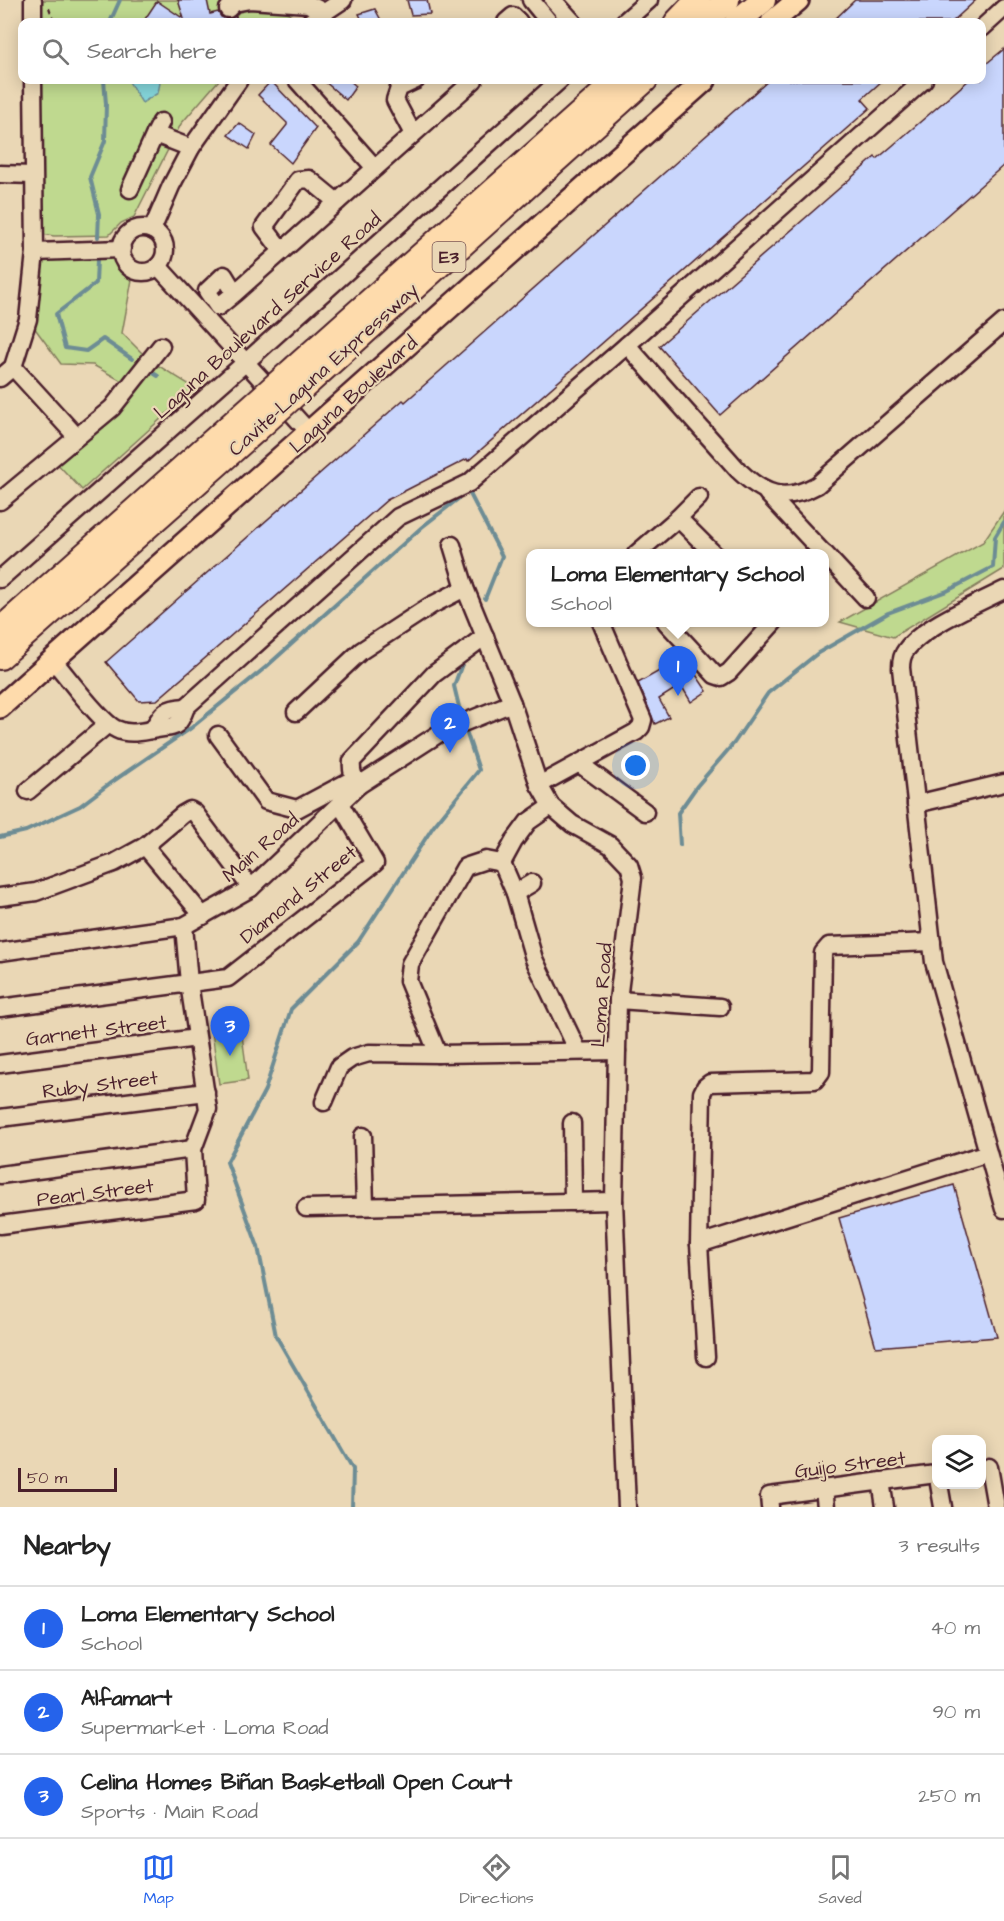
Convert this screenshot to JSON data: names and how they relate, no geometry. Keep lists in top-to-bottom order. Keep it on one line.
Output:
{"streets":{"highway":["E3","Cavite–Laguna Expressway"],"main road":["Laguna Boulevard"],"street":["Laguna Boulevard Service Road","Main Road","Diamond Street","Loma Road","Garnett Street","Ruby Street","Pearl Street","Guijo Street"]},"crossings":[["Main Road","Diamond Street"]],"scale_bar":"50 m","page":{"search":"Search here","popup":["Loma Elementary School","School"],"pins":["1","2","3"],"scale":"50 m","heading":["Nearby","3 results"],"list":[{"mark":"1","name":"Loma Elementary School","note":"School","value":"40 m"},{"mark":"2","name":"Alfamart","note":"Supermarket · Loma Road","value":"90 m"},{"mark":"3","name":"Celina Homes Biñan Basketball Open Court","note":"Sports · Main Road","value":"250 m"}],"nav":["Map","Directions","Saved"]}}
